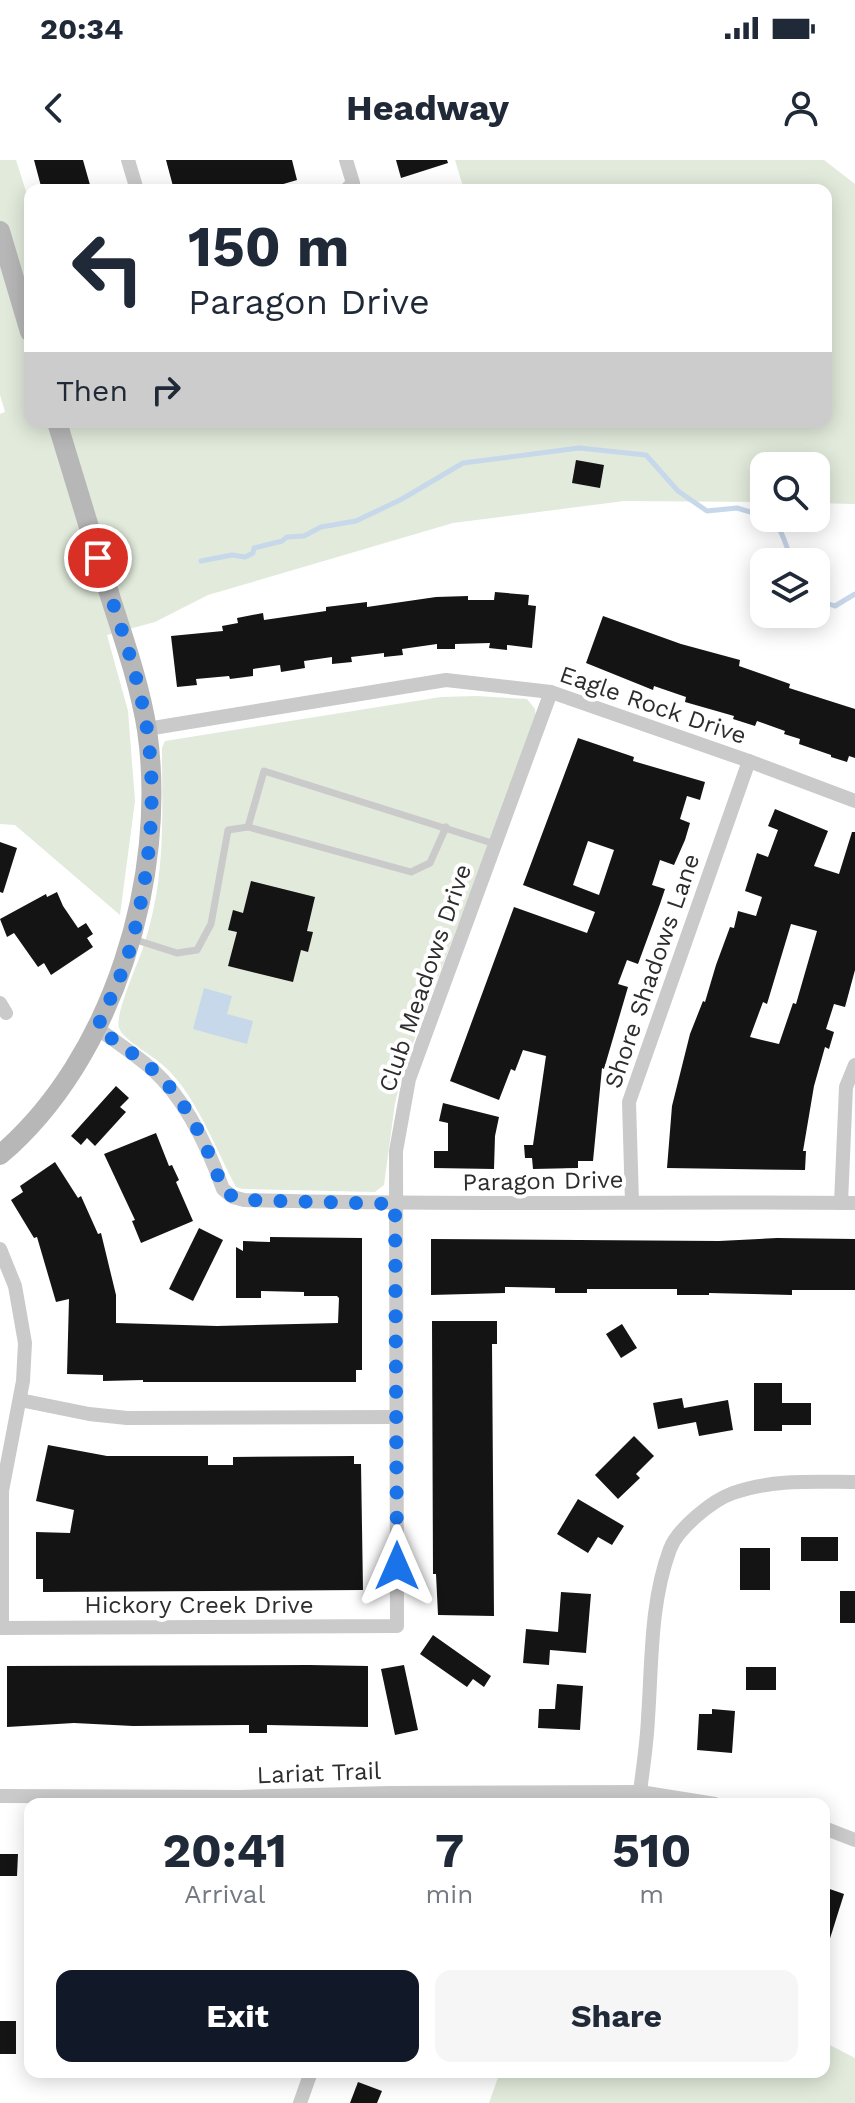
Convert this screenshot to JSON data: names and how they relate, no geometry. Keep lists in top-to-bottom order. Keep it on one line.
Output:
{"streets":{"street":["Eagle Rock Drive","Shore Shadows Lane","Club Meadows Drive","Paragon Drive","Hickory Creek Drive","Lariat Trail"]},"crossings":[["Eagle Rock Drive","Shore Shadows Lane"],["Eagle Rock Drive","Club Meadows Drive"],["Shore Shadows Lane","Paragon Drive"],["Club Meadows Drive","Paragon Drive"],["Club Meadows Drive","Hickory Creek Drive"]],"page":{"status":"20:34","header":"Headway","turn":["150 m","Paragon Drive"],"then":"Then","eta":["20:41","Arrival","7","min","510","m"],"buttons":["Exit","Share"]}}
